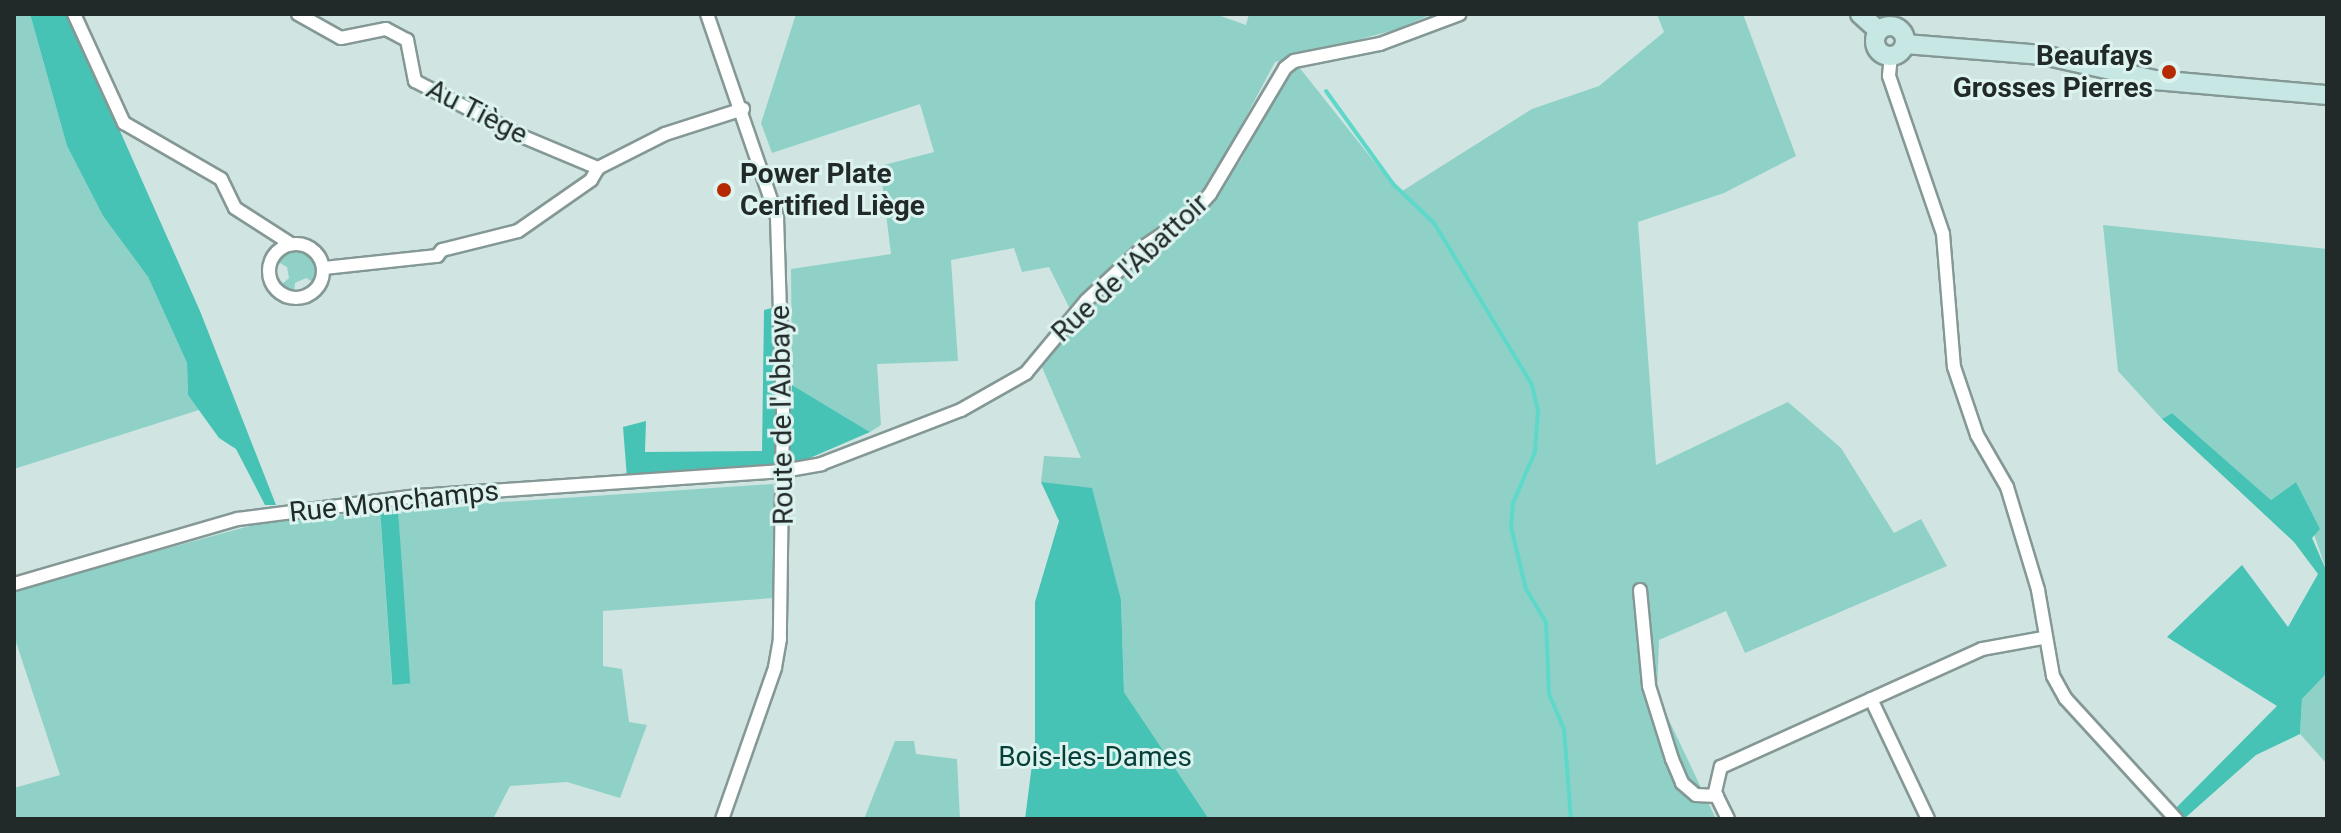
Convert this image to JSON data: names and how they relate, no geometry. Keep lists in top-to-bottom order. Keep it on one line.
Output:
{"streets":{"street":["Au Tiège","Rue de l'Abattoir","Route de l'Abbaye","Rue Monchamps"]},"crossings":[["Rue de l'Abattoir","Route de l'Abbaye"],["Rue de l'Abattoir","Rue Monchamps"],["Route de l'Abbaye","Rue Monchamps"]],"parks":["Bois-les-Dames"],"places":["Beaufays Grosses Pierres","Power Plate Certified Liège"]}
